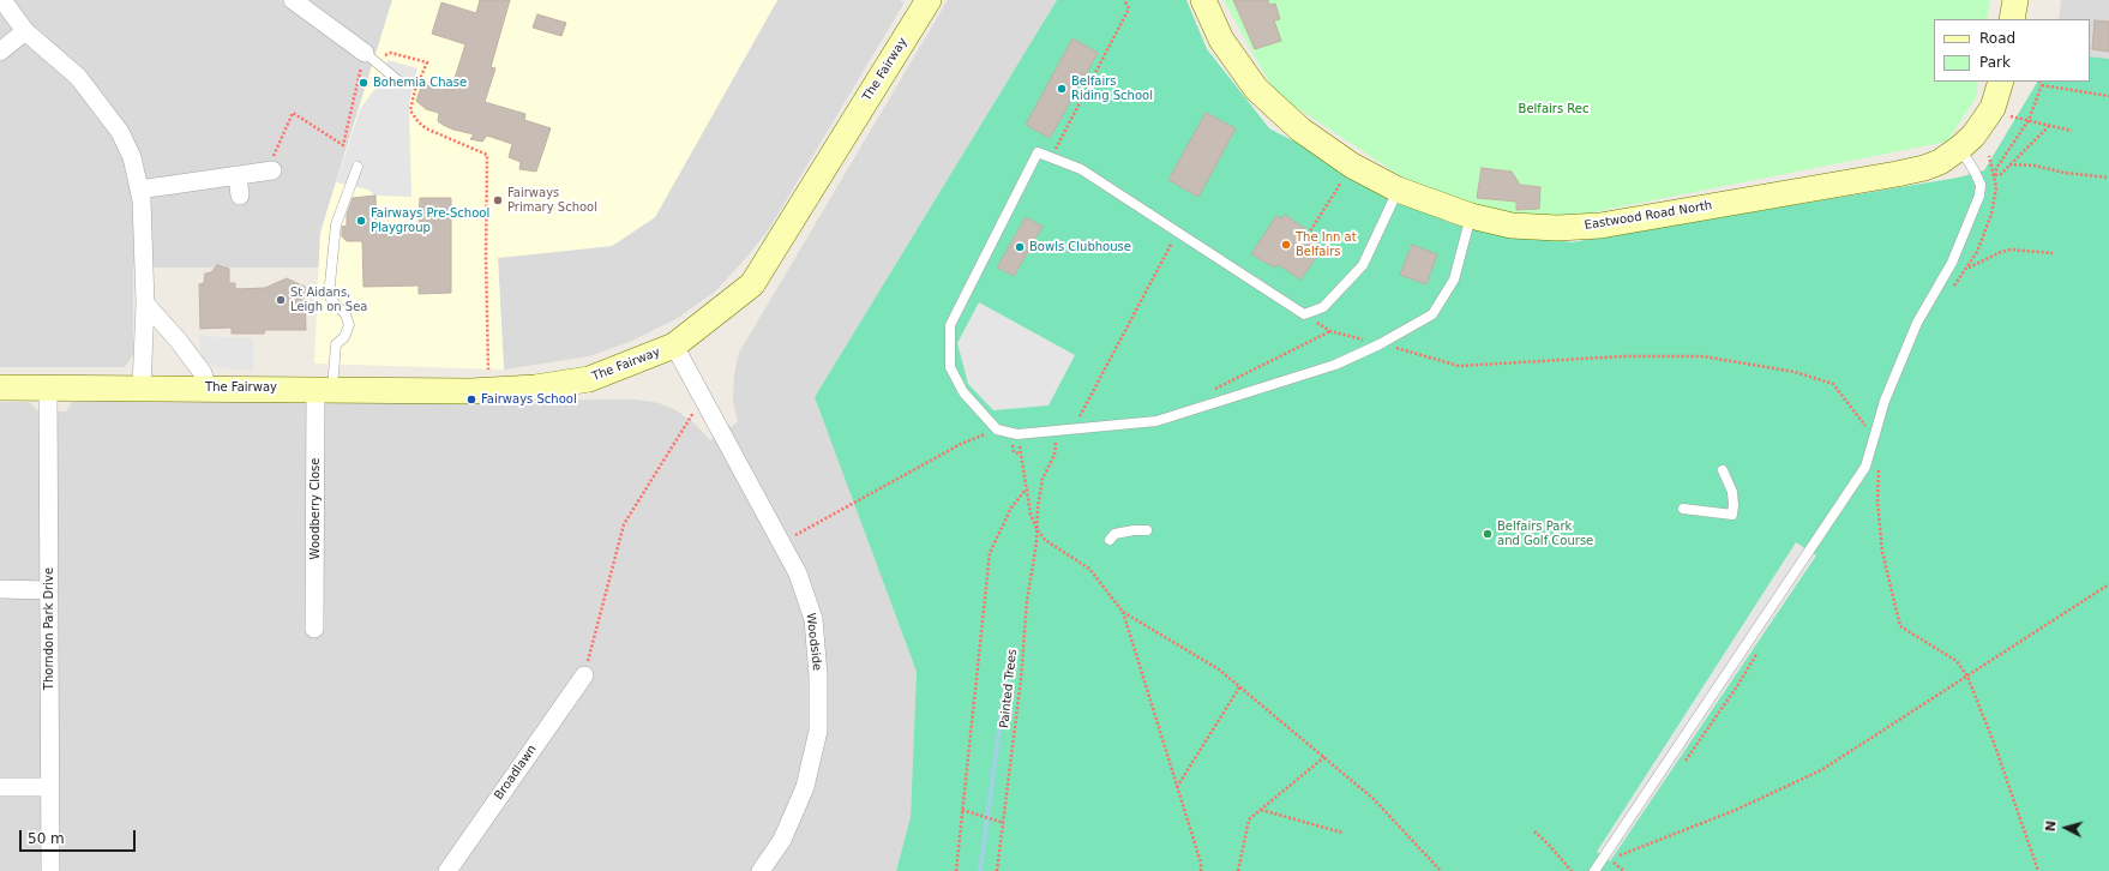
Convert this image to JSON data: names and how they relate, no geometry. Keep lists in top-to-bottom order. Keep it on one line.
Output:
{"streets":{"street":["The Fairway","Eastwood Road North","Woodberry Close","Thorndon Park Drive","Woodside","Broadlawn"],"path":["Painted Trees"]},"crossings":[["The Fairway","Woodberry Close"],["The Fairway","Thorndon Park Drive"],["The Fairway","Woodside"]],"parks":["Belfairs Rec"],"places":["Bohemia Chase","Belfairs Riding School","Fairways Primary School","Fairways Pre-School Playgroup","The Inn at Belfairs","Bowls Clubhouse","St Aidans, Leigh on Sea","Fairways School","Belfairs Park and Golf Course"],"legend":["Road","Park"],"scale_bar":"50 m","north":"left"}
